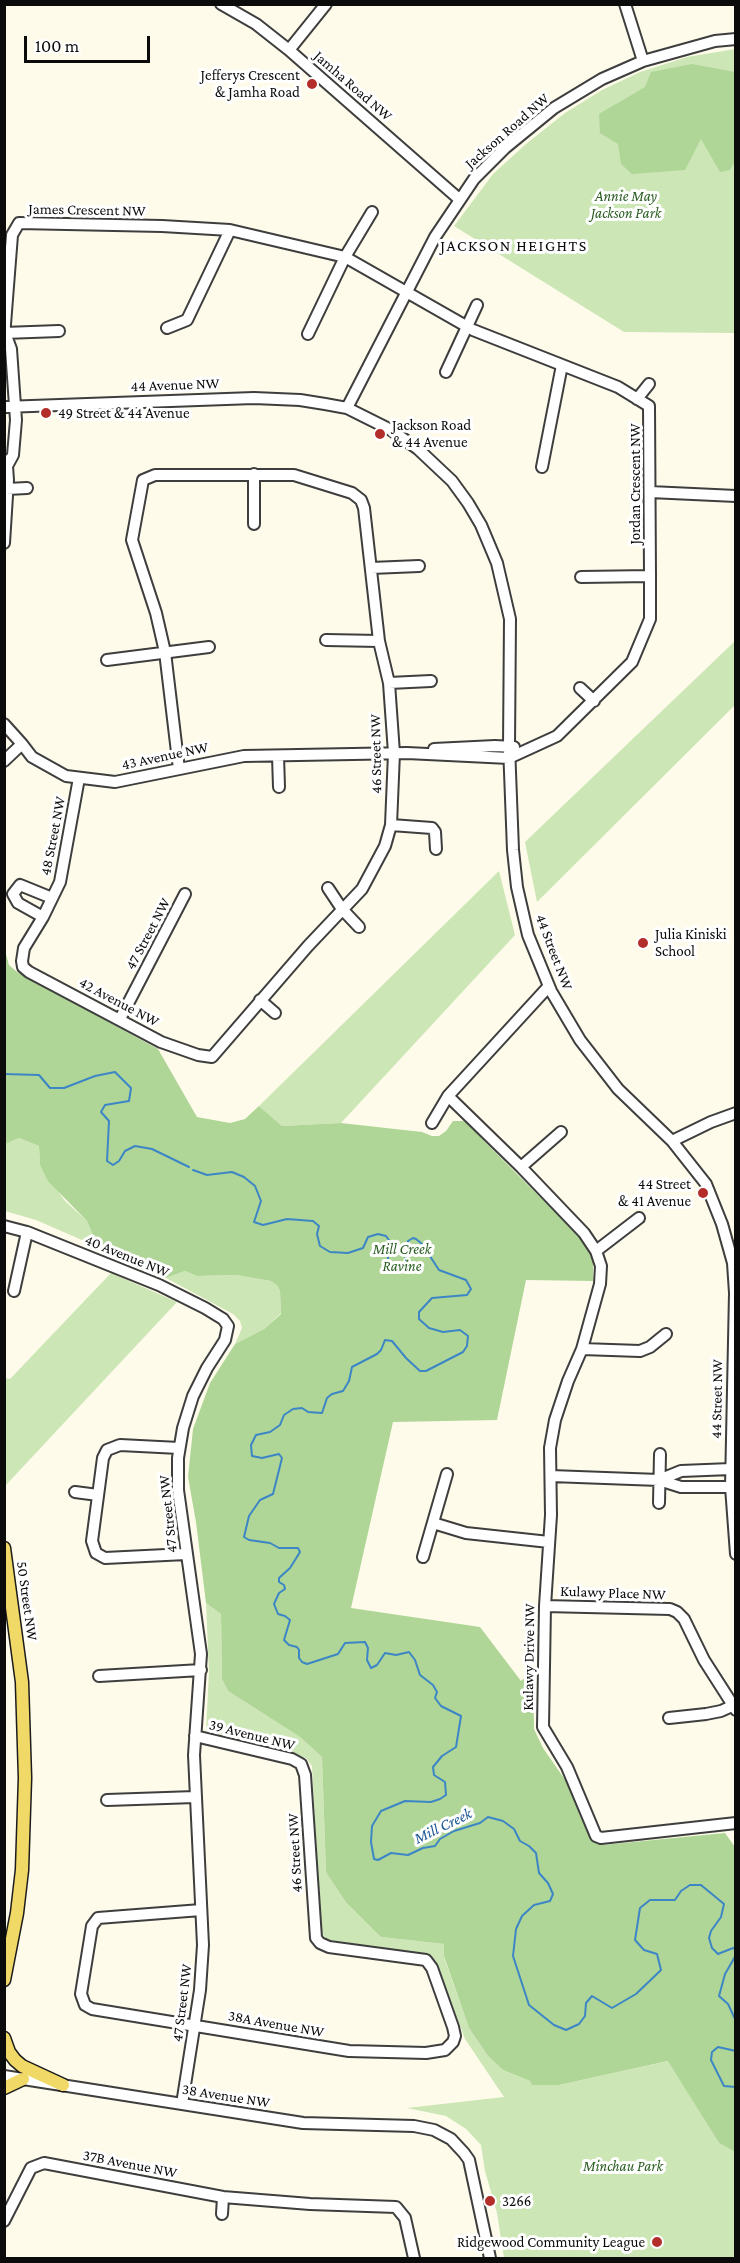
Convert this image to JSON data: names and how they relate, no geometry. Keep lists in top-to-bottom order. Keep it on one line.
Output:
{"streets":{"main road":["50 Street NW"],"street":["Jamha Road NW","Jackson Road NW","James Crescent NW","44 Avenue NW","Jordan Crescent NW","46 Street NW","43 Avenue NW","48 Street NW","47 Street NW","44 Street NW","42 Avenue NW","40 Avenue NW","Kulawy Place NW","Kulawy Drive NW","39 Avenue NW","38A Avenue NW","38 Avenue NW","37B Avenue NW"]},"crossings":[["Jamha Road NW","Jackson Road NW"],["Jackson Road NW","James Crescent NW"],["Jackson Road NW","44 Avenue NW"],["Jackson Road NW","44 Street NW"],["James Crescent NW","44 Avenue NW"],["44 Avenue NW","44 Street NW"],["Jordan Crescent NW","43 Avenue NW"],["Jordan Crescent NW","44 Street NW"],["46 Street NW","43 Avenue NW"],["46 Street NW","42 Avenue NW"],["46 Street NW","39 Avenue NW"],["46 Street NW","38A Avenue NW"],["43 Avenue NW","48 Street NW"],["43 Avenue NW","44 Street NW"],["48 Street NW","42 Avenue NW"],["47 Street NW","42 Avenue NW"],["47 Street NW","40 Avenue NW"],["47 Street NW","39 Avenue NW"],["47 Street NW","38A Avenue NW"],["47 Street NW","38 Avenue NW"],["Kulawy Place NW","Kulawy Drive NW"]],"districts":["JACKSON HEIGHTS"],"water":["Mill Creek"],"parks":["Annie May Jackson Park","Mill Creek Ravine","Minchau Park"],"places":["Jefferys Crescent & Jamha Road","49 Street & 44 Avenue","Jackson Road & 44 Avenue","Julia Kiniski School","44 Street & 41 Avenue","3266","Ridgewood Community League"],"scale_bar":"100 m"}
